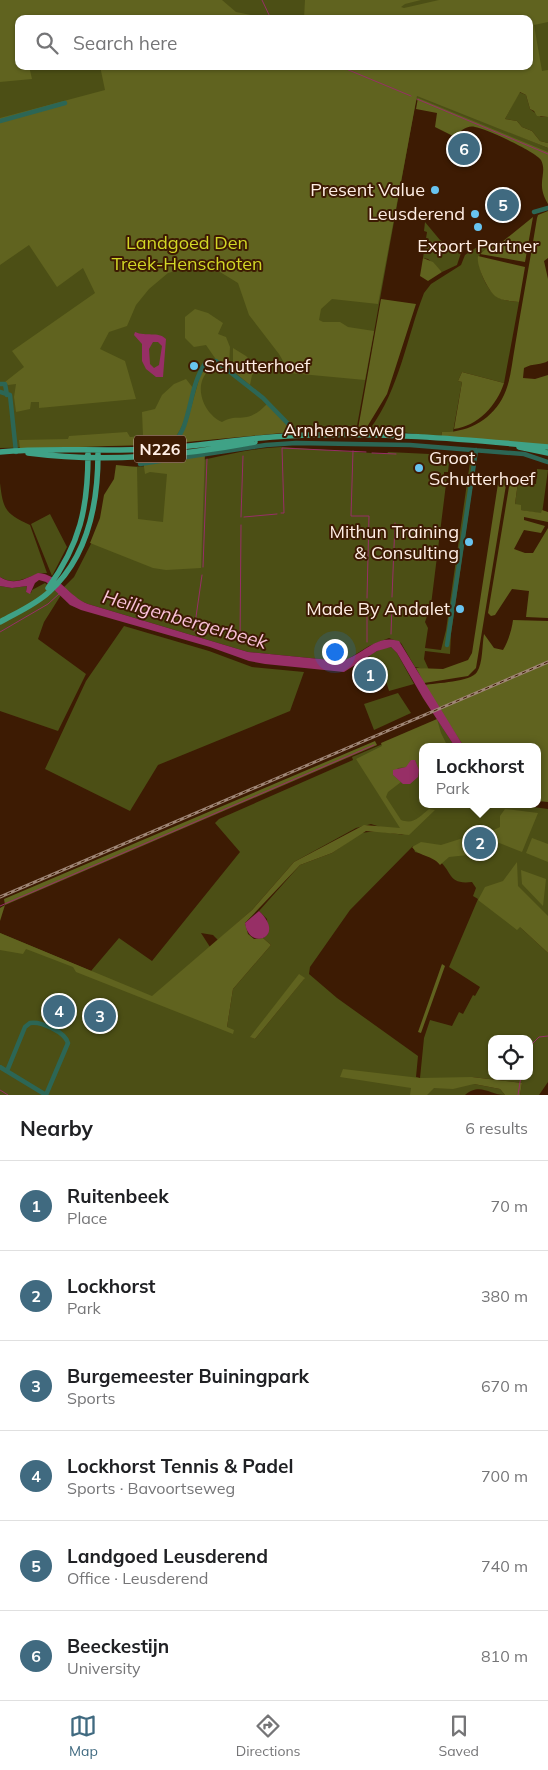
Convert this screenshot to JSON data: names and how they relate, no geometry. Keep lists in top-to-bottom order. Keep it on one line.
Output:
{"streets":{"main road":["Arnhemseweg","N226"]},"water":["Heiligenbergerbeek"],"parks":["Landgoed Den Treek-Henschoten"],"places":["Present Value","Leusderend","Export Partner","Schutterhoef","Groot Schutterhoef","Mithun Training & Consulting","Made By Andalet"],"page":{"search":"Search here","pins":["6","5","1","2","4","3"],"popup":["Lockhorst","Park"],"heading":["Nearby","6 results"],"list":[{"mark":"1","name":"Ruitenbeek","note":"Place","value":"70 m"},{"mark":"2","name":"Lockhorst","note":"Park","value":"380 m"},{"mark":"3","name":"Burgemeester Buiningpark","note":"Sports","value":"670 m"},{"mark":"4","name":"Lockhorst Tennis & Padel","note":"Sports · Bavoortseweg","value":"700 m"},{"mark":"5","name":"Landgoed Leusderend","note":"Office · Leusderend","value":"740 m"},{"mark":"6","name":"Beeckestijn","note":"University","value":"810 m"}],"nav":["Map","Directions","Saved"]}}
